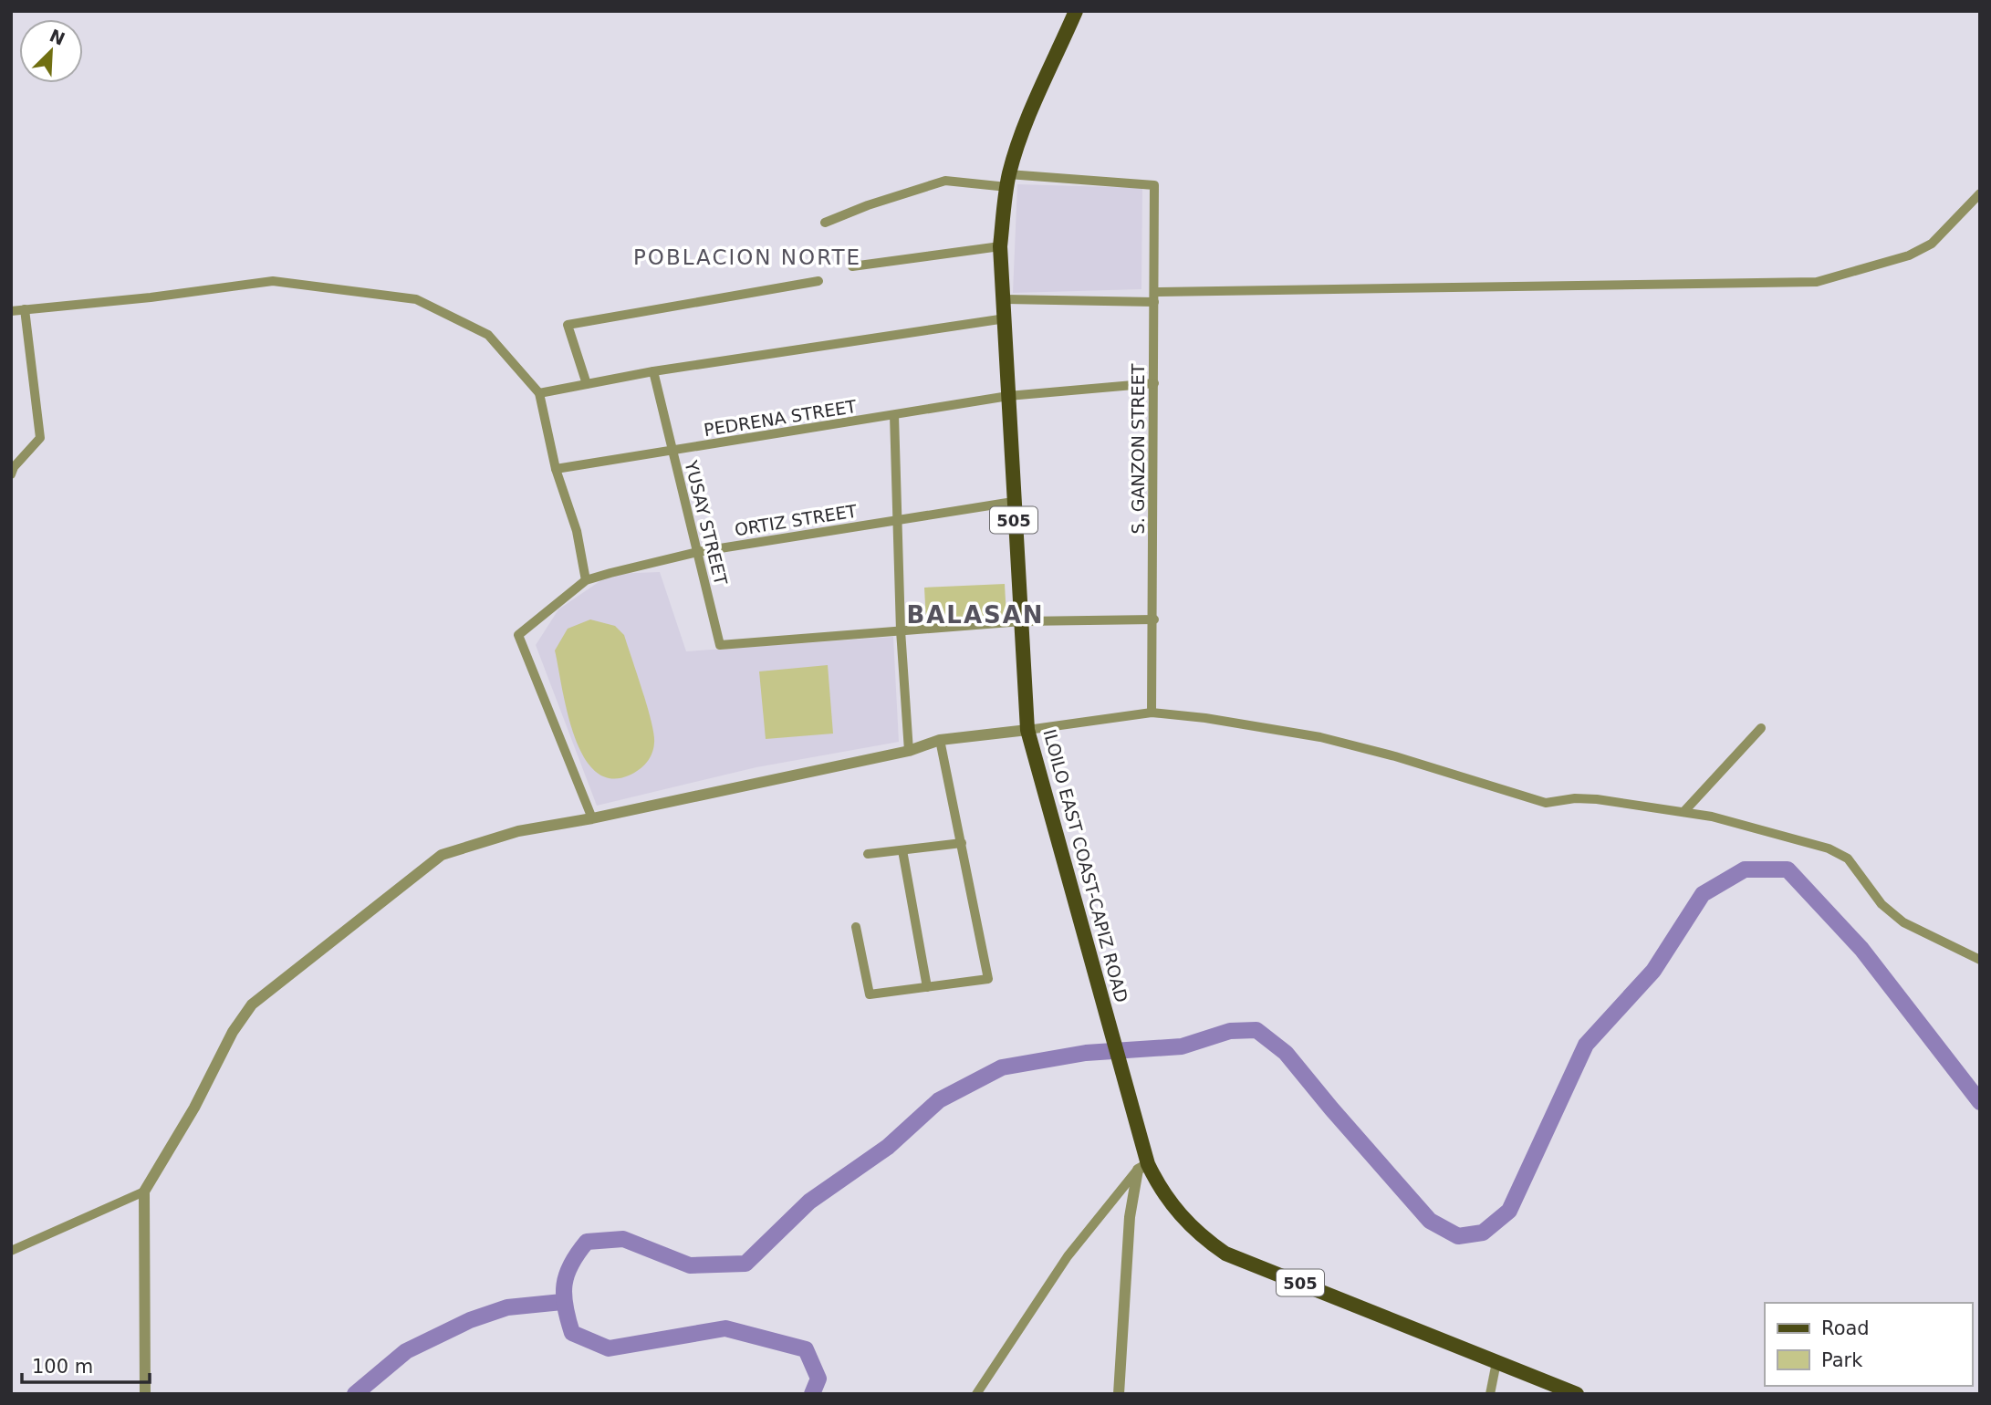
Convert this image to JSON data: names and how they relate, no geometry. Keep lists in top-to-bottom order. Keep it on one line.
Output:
{"streets":{"main road":["505","ILOILO EAST COAST-CAPIZ ROAD"],"street":["PEDRENA STREET","S. GANZON STREET","ORTIZ STREET","YUSAY STREET"]},"crossings":[["PEDRENA STREET","S. GANZON STREET"],["PEDRENA STREET","YUSAY STREET"],["PEDRENA STREET","ILOILO EAST COAST-CAPIZ ROAD"],["S. GANZON STREET","ILOILO EAST COAST-CAPIZ ROAD"],["ORTIZ STREET","YUSAY STREET"],["ORTIZ STREET","ILOILO EAST COAST-CAPIZ ROAD"]],"districts":["POBLACION NORTE","BALASAN"],"legend":["Road","Park"],"scale_bar":"100 m","north":"top right"}
